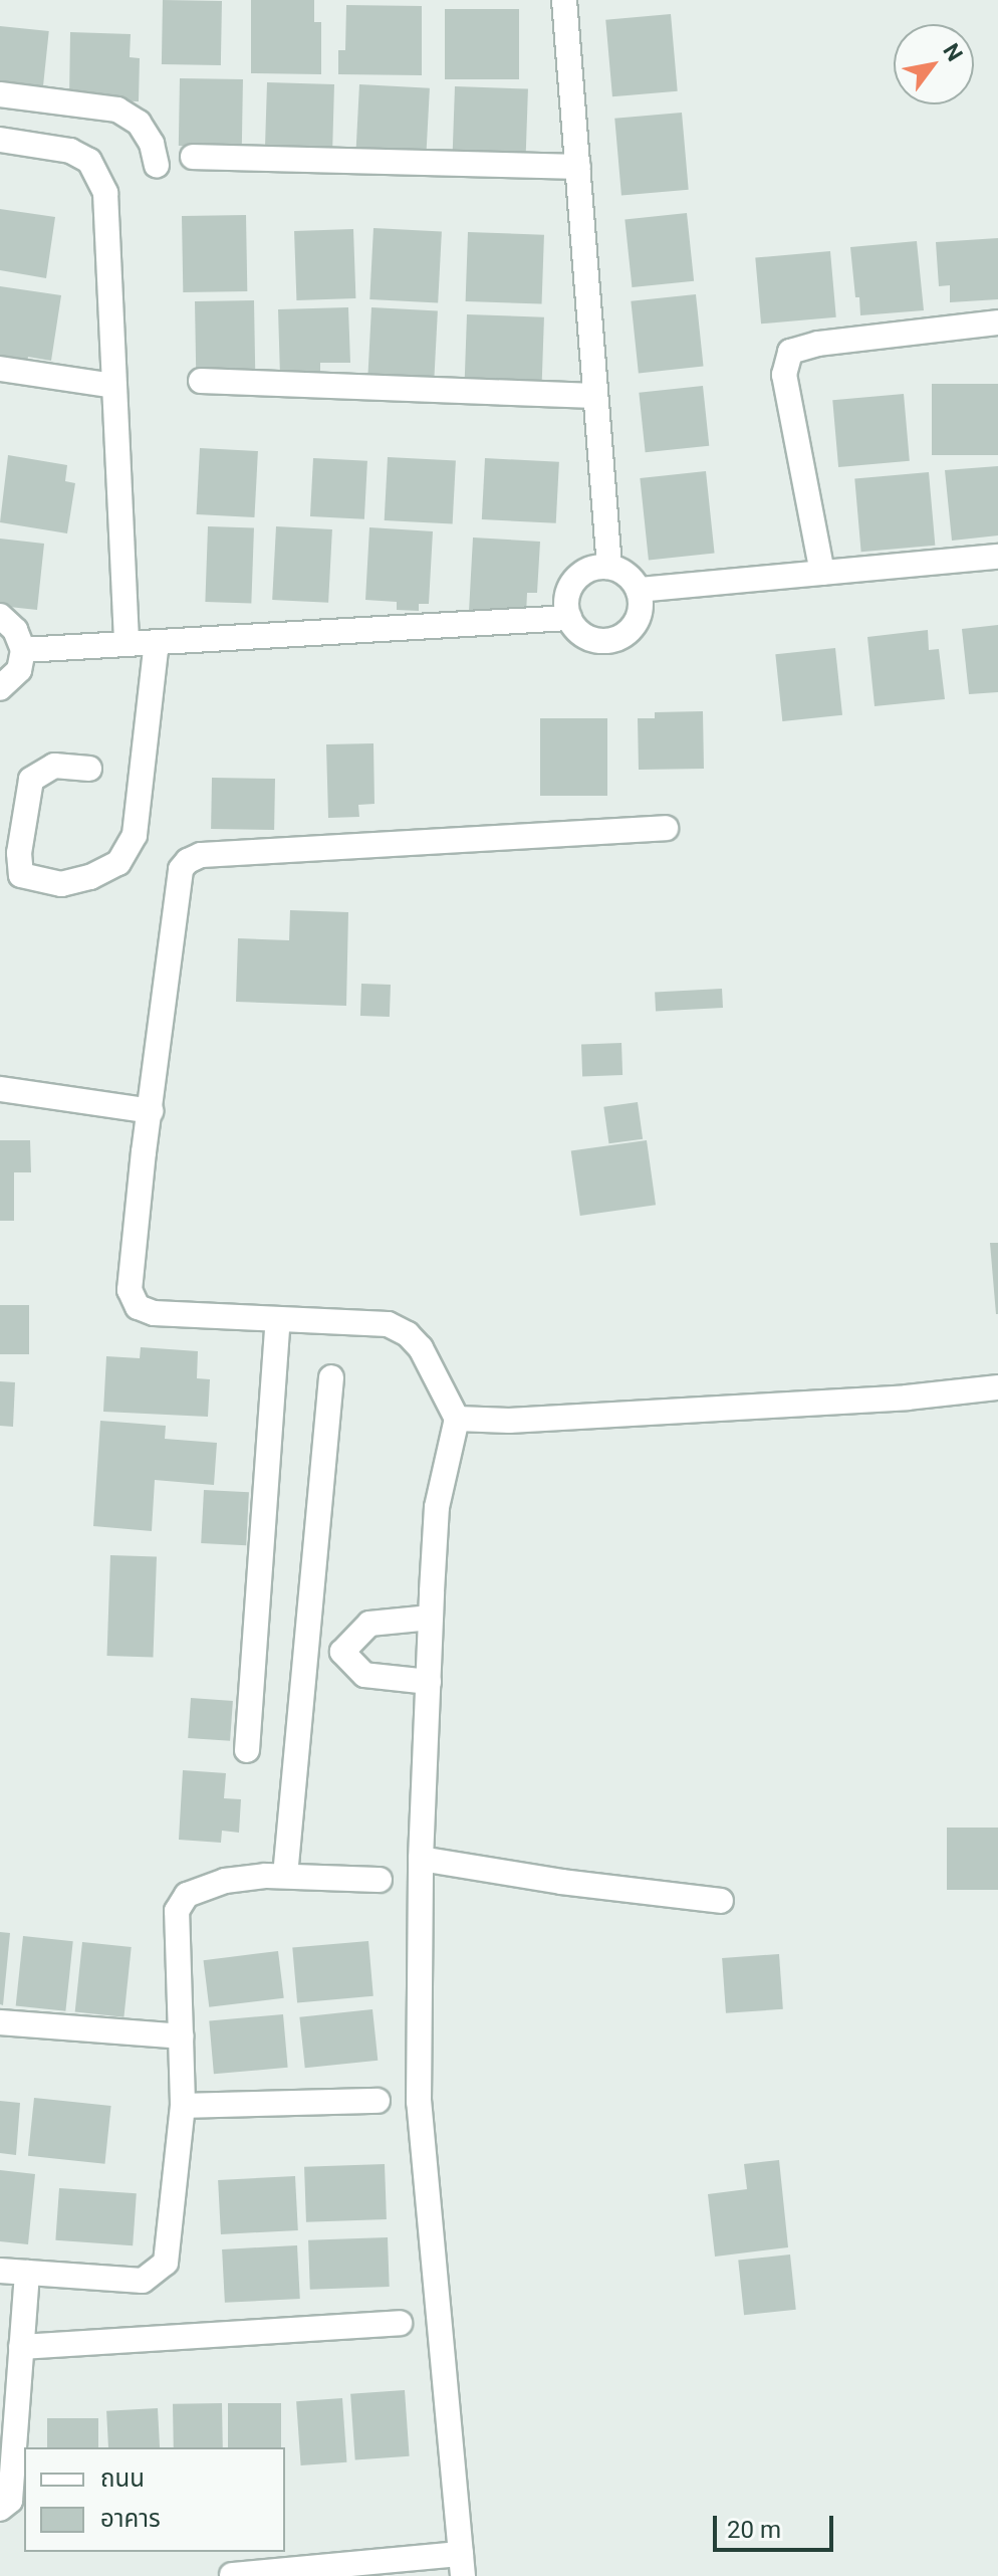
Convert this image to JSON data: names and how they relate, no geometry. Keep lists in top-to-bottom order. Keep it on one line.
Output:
{"legend":["ถนน","อาคาร"],"scale_bar":"20 m","north":"top right"}
